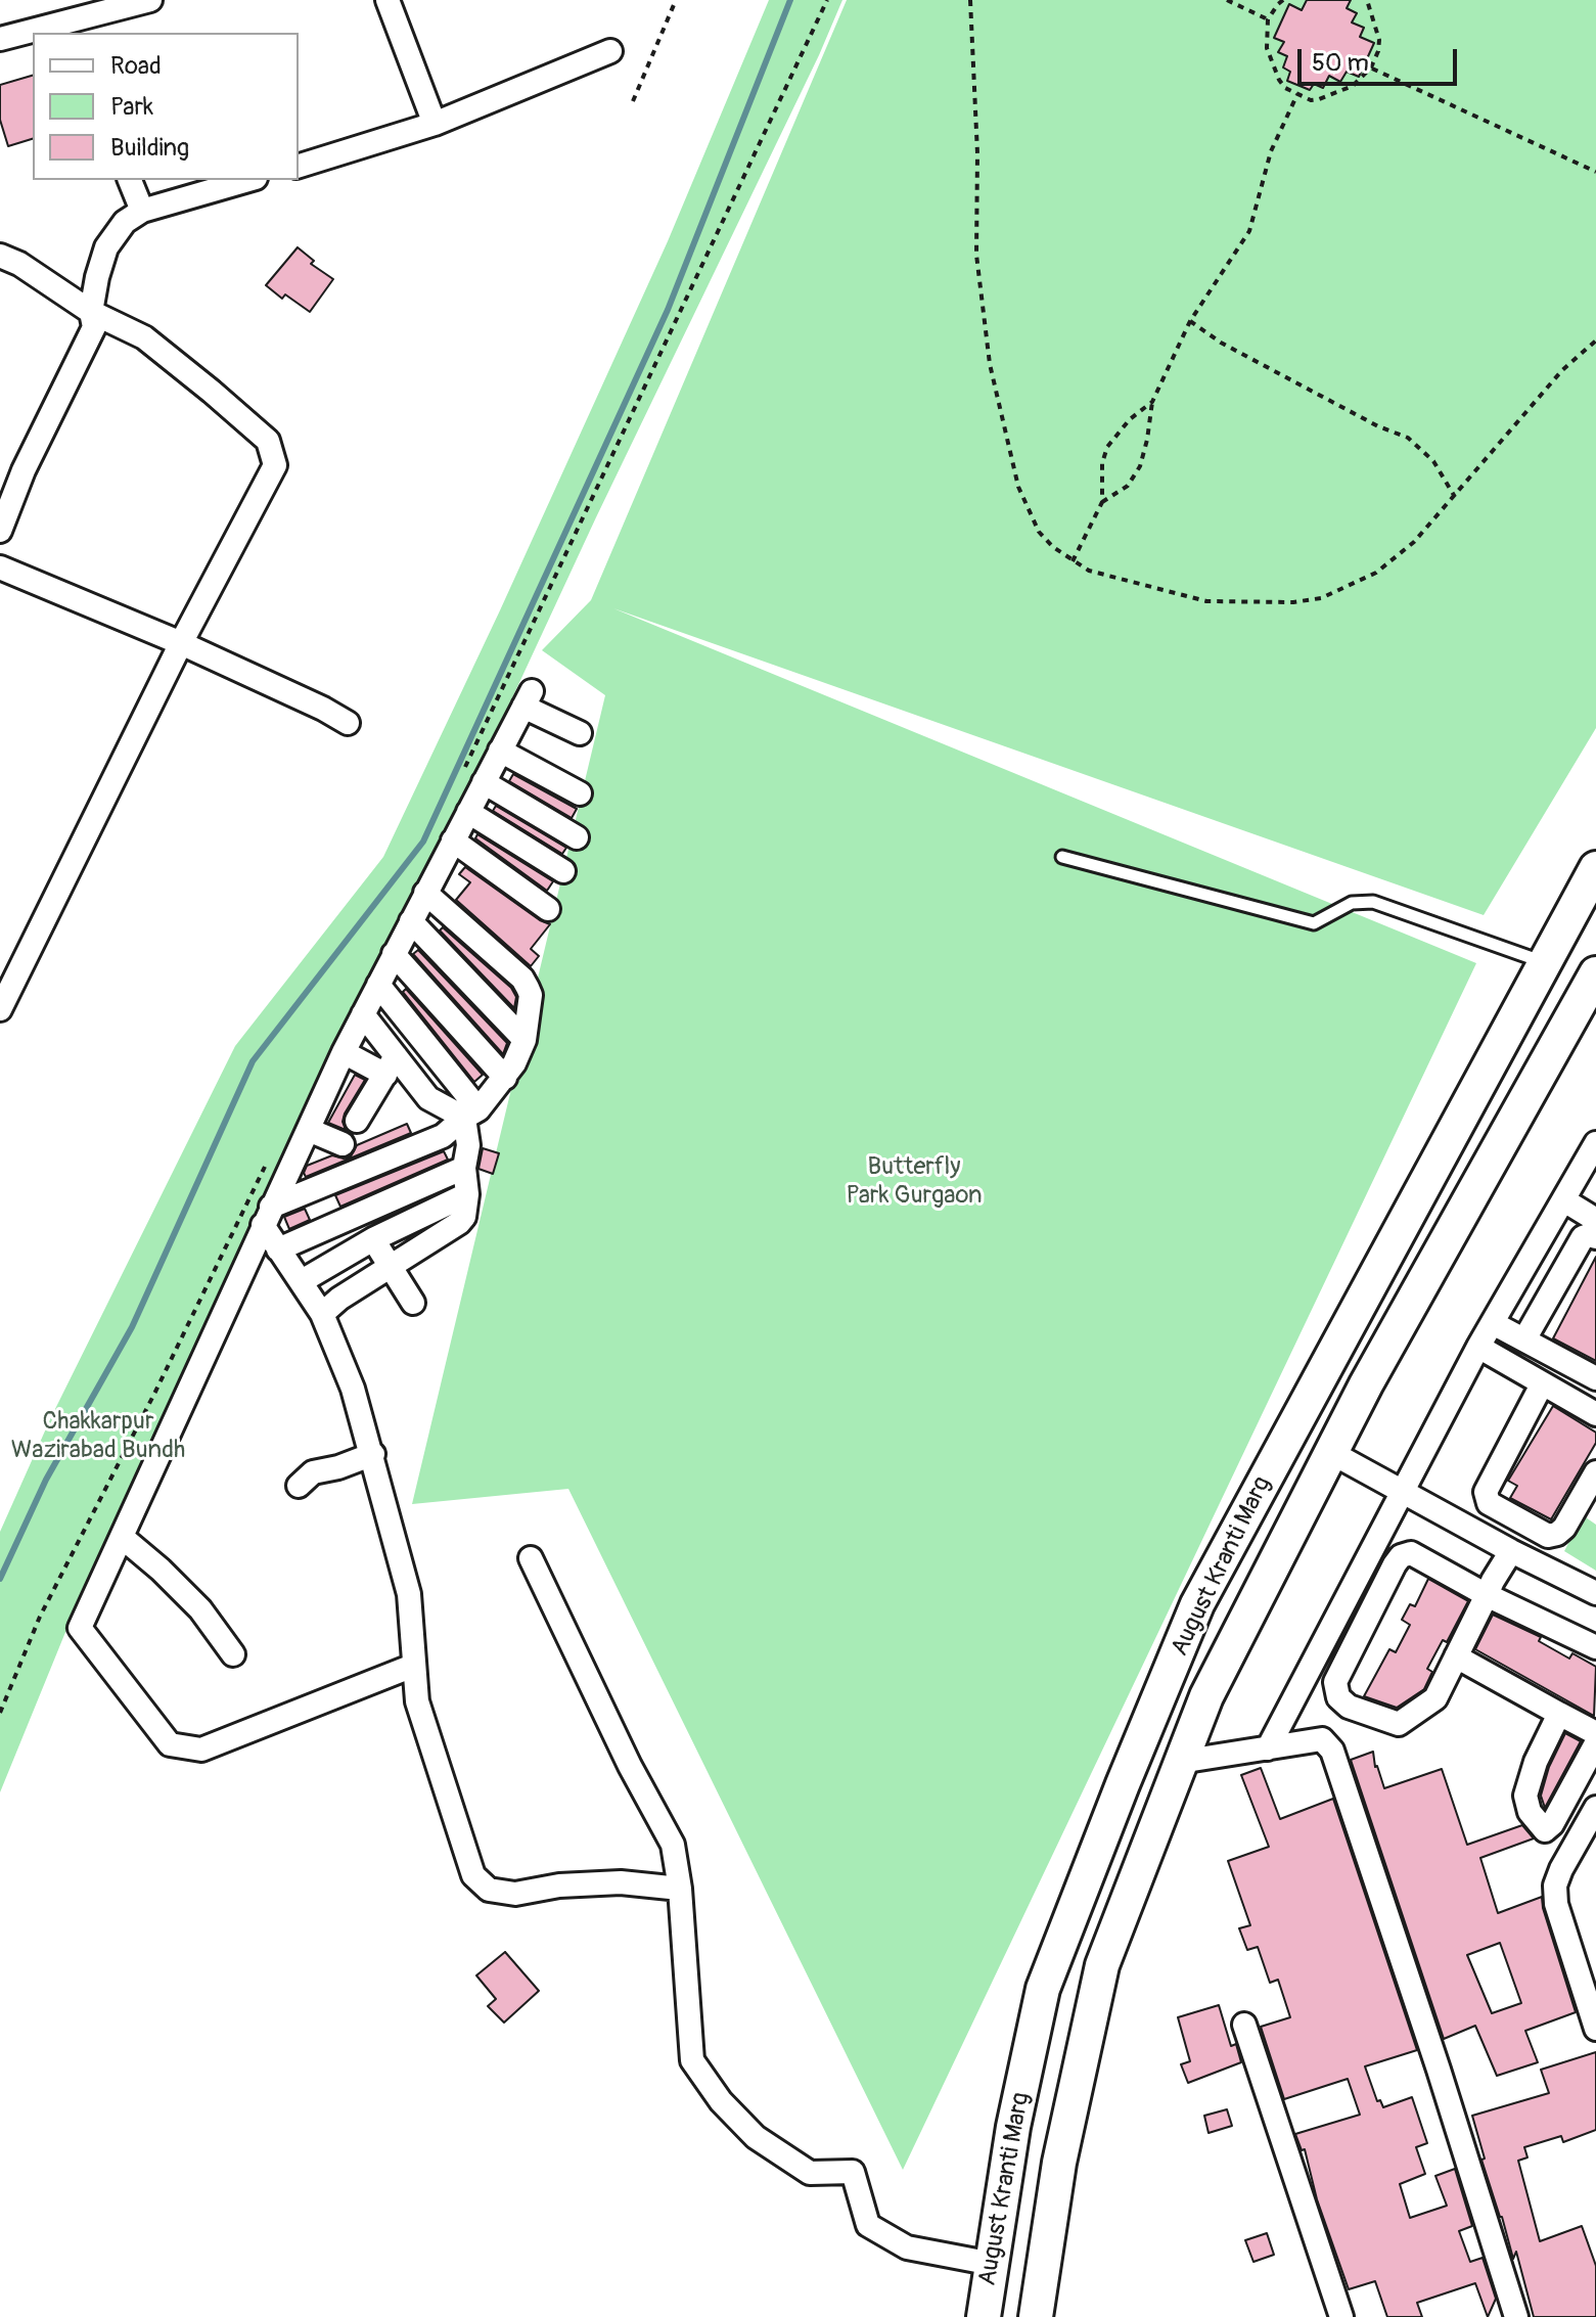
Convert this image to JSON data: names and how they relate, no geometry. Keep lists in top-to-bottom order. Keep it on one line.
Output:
{"streets":{"main road":["August Kranti Marg"]},"parks":["Butterfly Park Gurgaon","Chakkarpur Wazirabad Bundh"],"legend":["Road","Park","Building"],"scale_bar":"50 m"}
